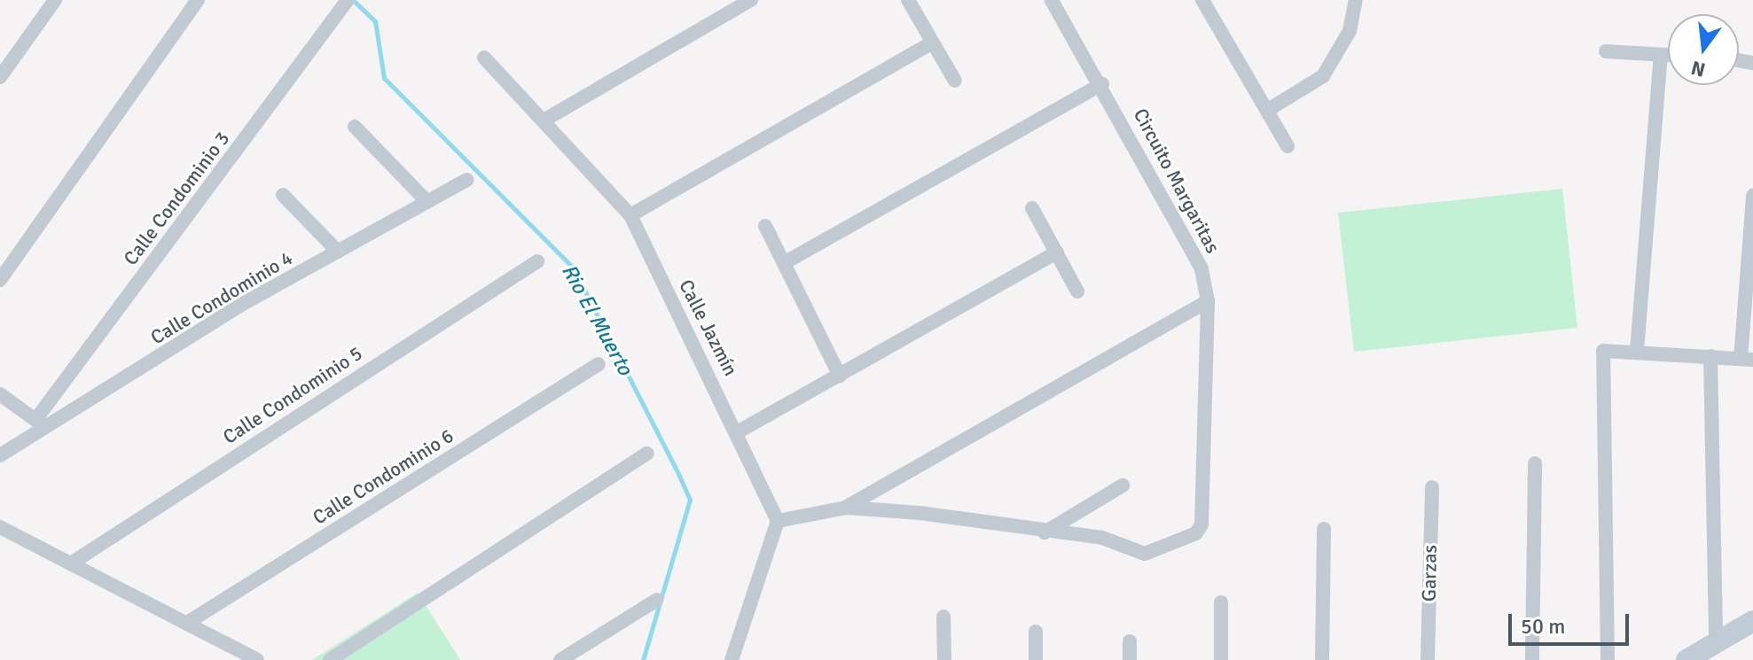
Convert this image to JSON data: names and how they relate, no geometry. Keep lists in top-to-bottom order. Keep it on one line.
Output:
{"streets":{"street":["Circuito Margaritas","Calle Condominio 3","Calle Condominio 4","Calle Jazmín","Calle Condominio 5","Calle Condominio 6","Garzas"]},"crossings":[["Calle Condominio 3","Calle Condominio 4"]],"water":["Rio El Muerto"],"scale_bar":"50 m","north":"bottom"}
